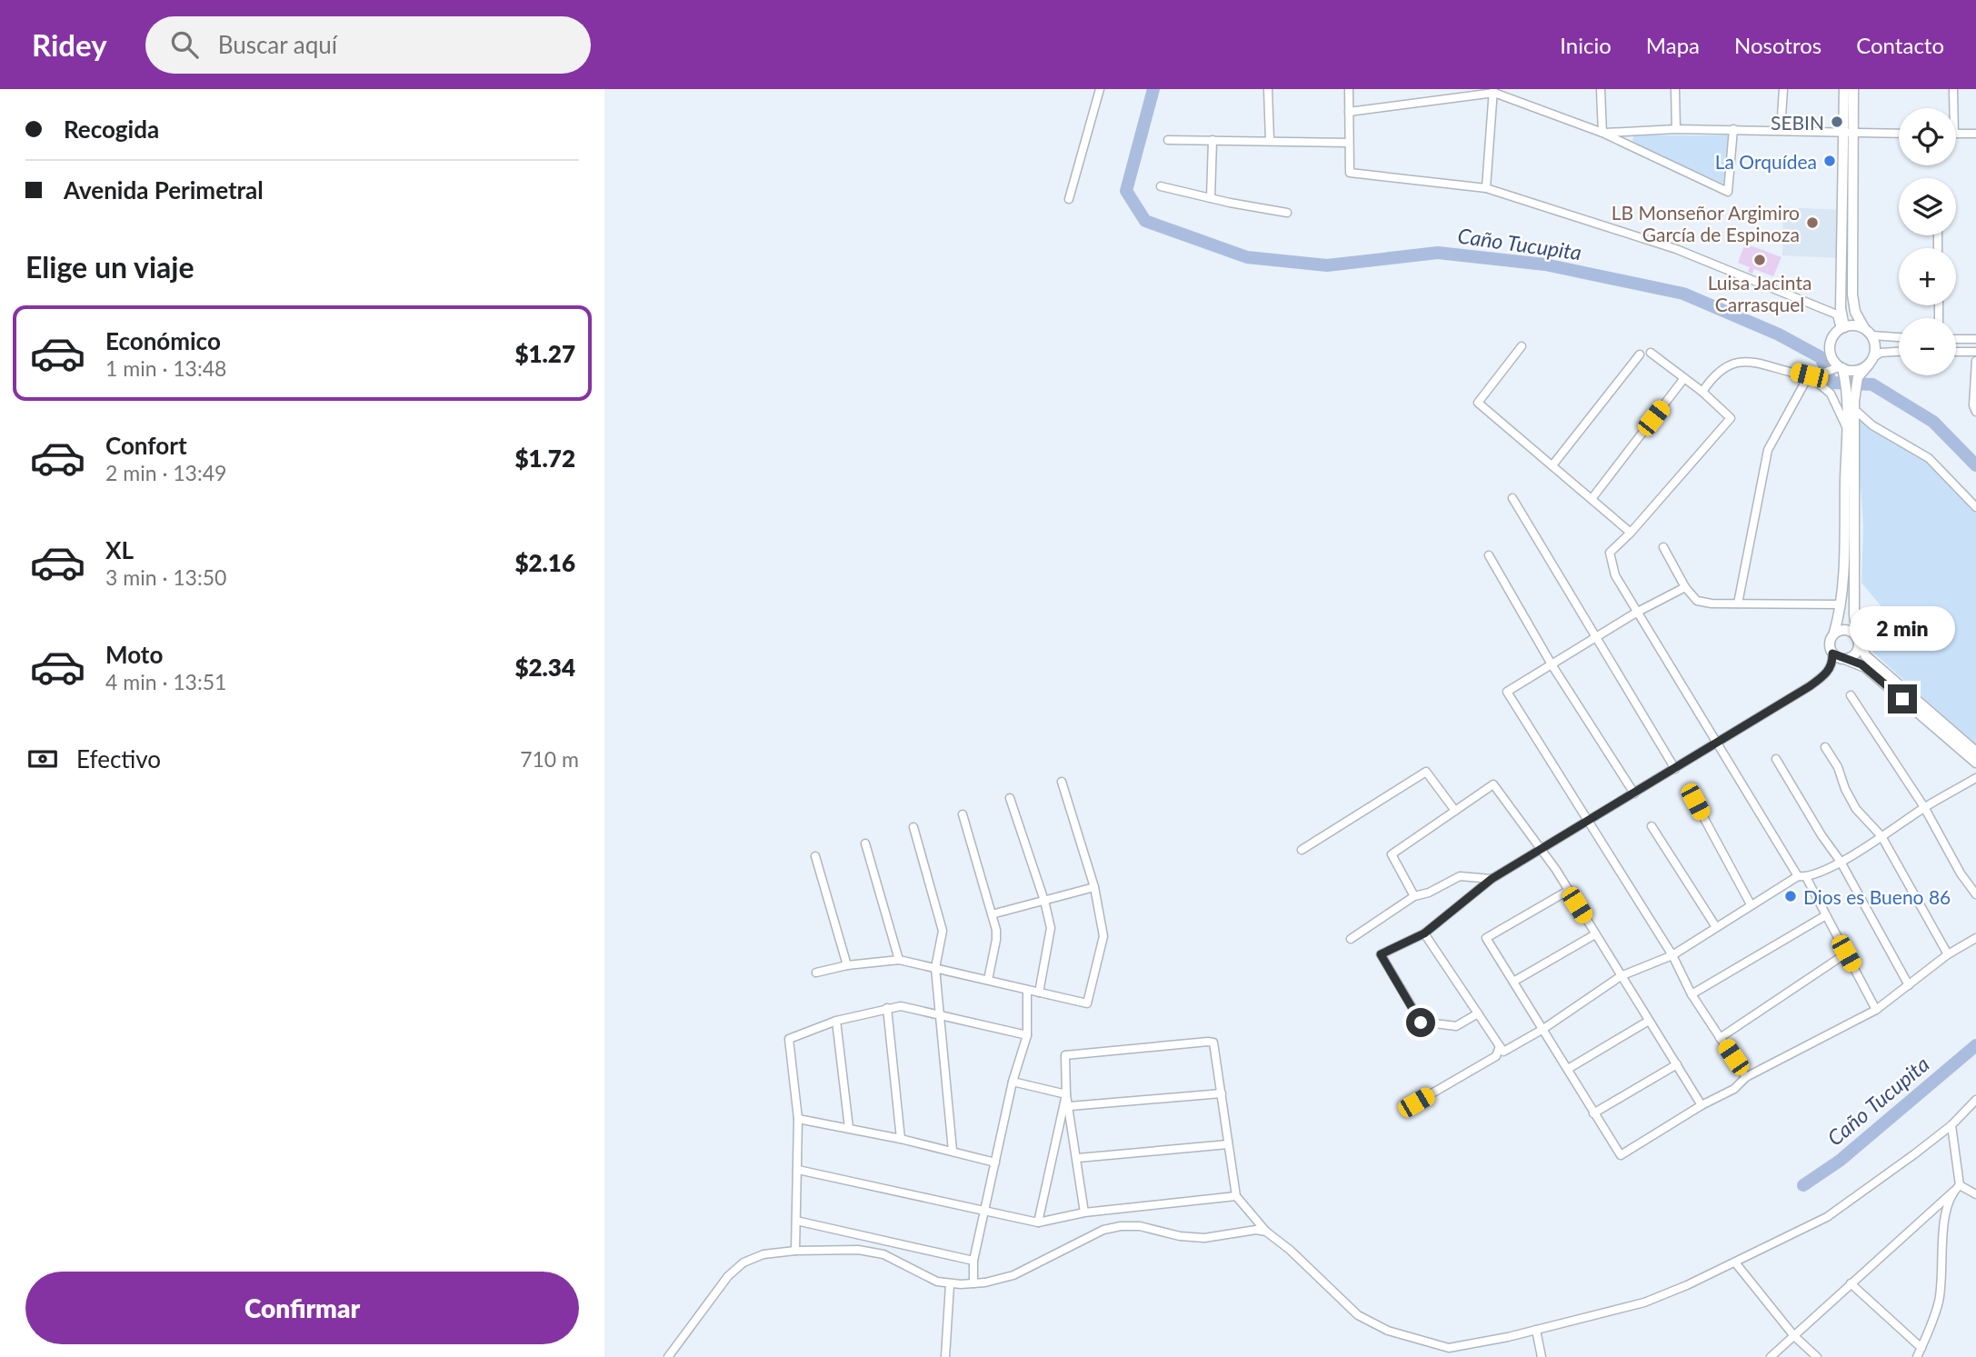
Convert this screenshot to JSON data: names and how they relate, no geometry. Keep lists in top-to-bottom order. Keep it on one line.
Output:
{"water":["Caño Tucupita"],"places":["SEBIN","La Orquídea","LB Monseñor Argimiro García de Espinoza","Luisa Jacinta Carrasquel","Dios es Bueno 86"],"page":{"header":"Ridey","search":"Buscar aquí","nav":["Inicio","Mapa","Nosotros","Contacto"],"banner":["Recogida","Avenida Perimetral"],"map_buttons":["+","−"],"heading":"Elige un viaje","list":[{"name":"Económico","note":"1 min · 13:48","value":"$1.27"},{"name":"Confort","note":"2 min · 13:49","value":"$1.72"},{"name":"XL","note":"3 min · 13:50","value":"$2.16"},{"name":"Moto","note":"4 min · 13:51","value":"$2.34"}],"bubble":"2 min","pay":["Efectivo","710 m"],"buttons":"Confirmar"}}
